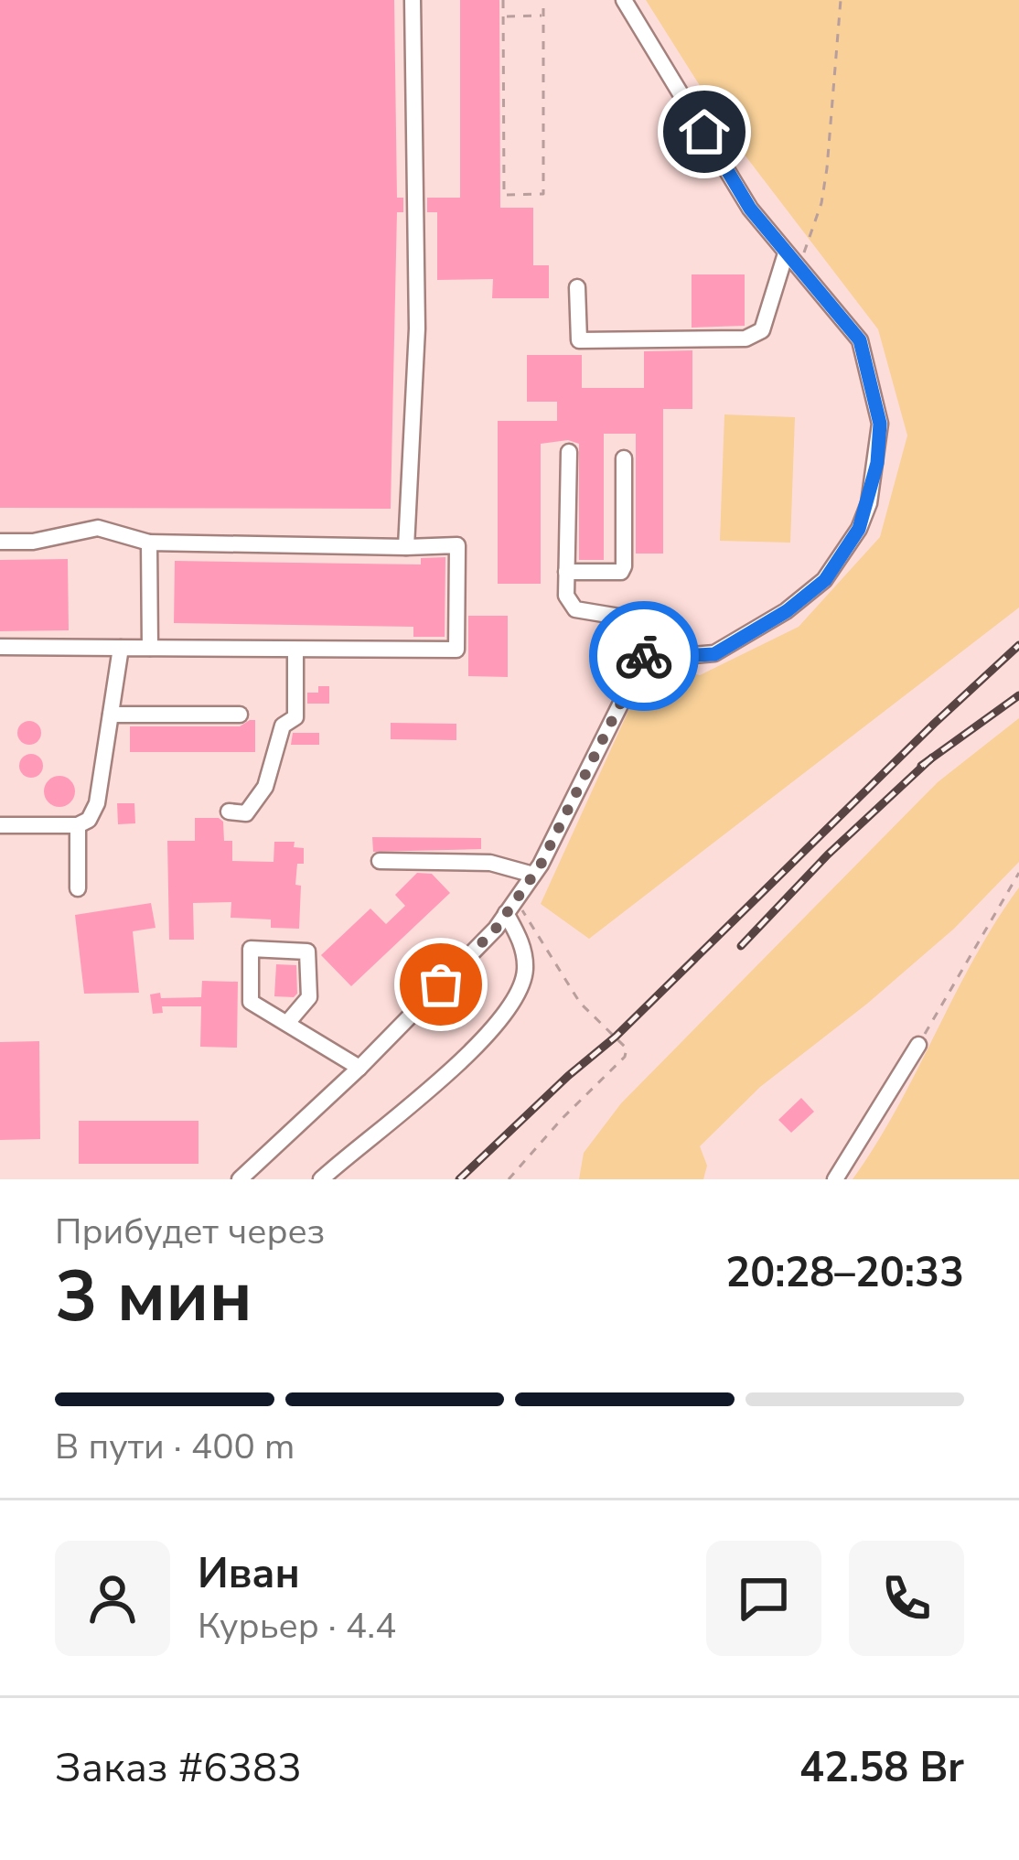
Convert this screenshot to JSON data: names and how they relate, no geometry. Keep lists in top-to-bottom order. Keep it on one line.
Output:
{"page":{"heading":["3 мин","Прибудет через","20:28–20:33"],"panel":["Иван","Курьер · 4.4","Заказ #6383","42.58 Br"],"bar":"В пути · 400 m"}}
